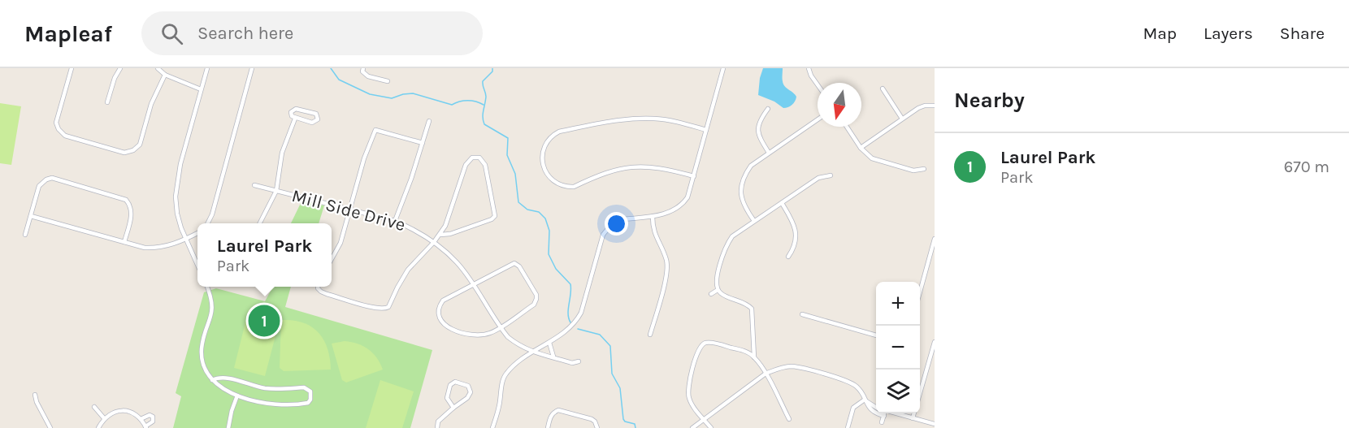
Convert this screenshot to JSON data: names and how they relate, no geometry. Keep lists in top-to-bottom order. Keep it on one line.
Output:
{"streets":{"street":["Mill Side Drive"]},"north":"bottom","page":{"header":"Mapleaf","search":"Search here","nav":["Map","Layers","Share"],"heading":"Nearby","list":[{"mark":"1","name":"Laurel Park","note":"Park","value":"670 m"}],"popup":["Laurel Park","Park"],"map_buttons":["+","−"],"pins":"1"}}
